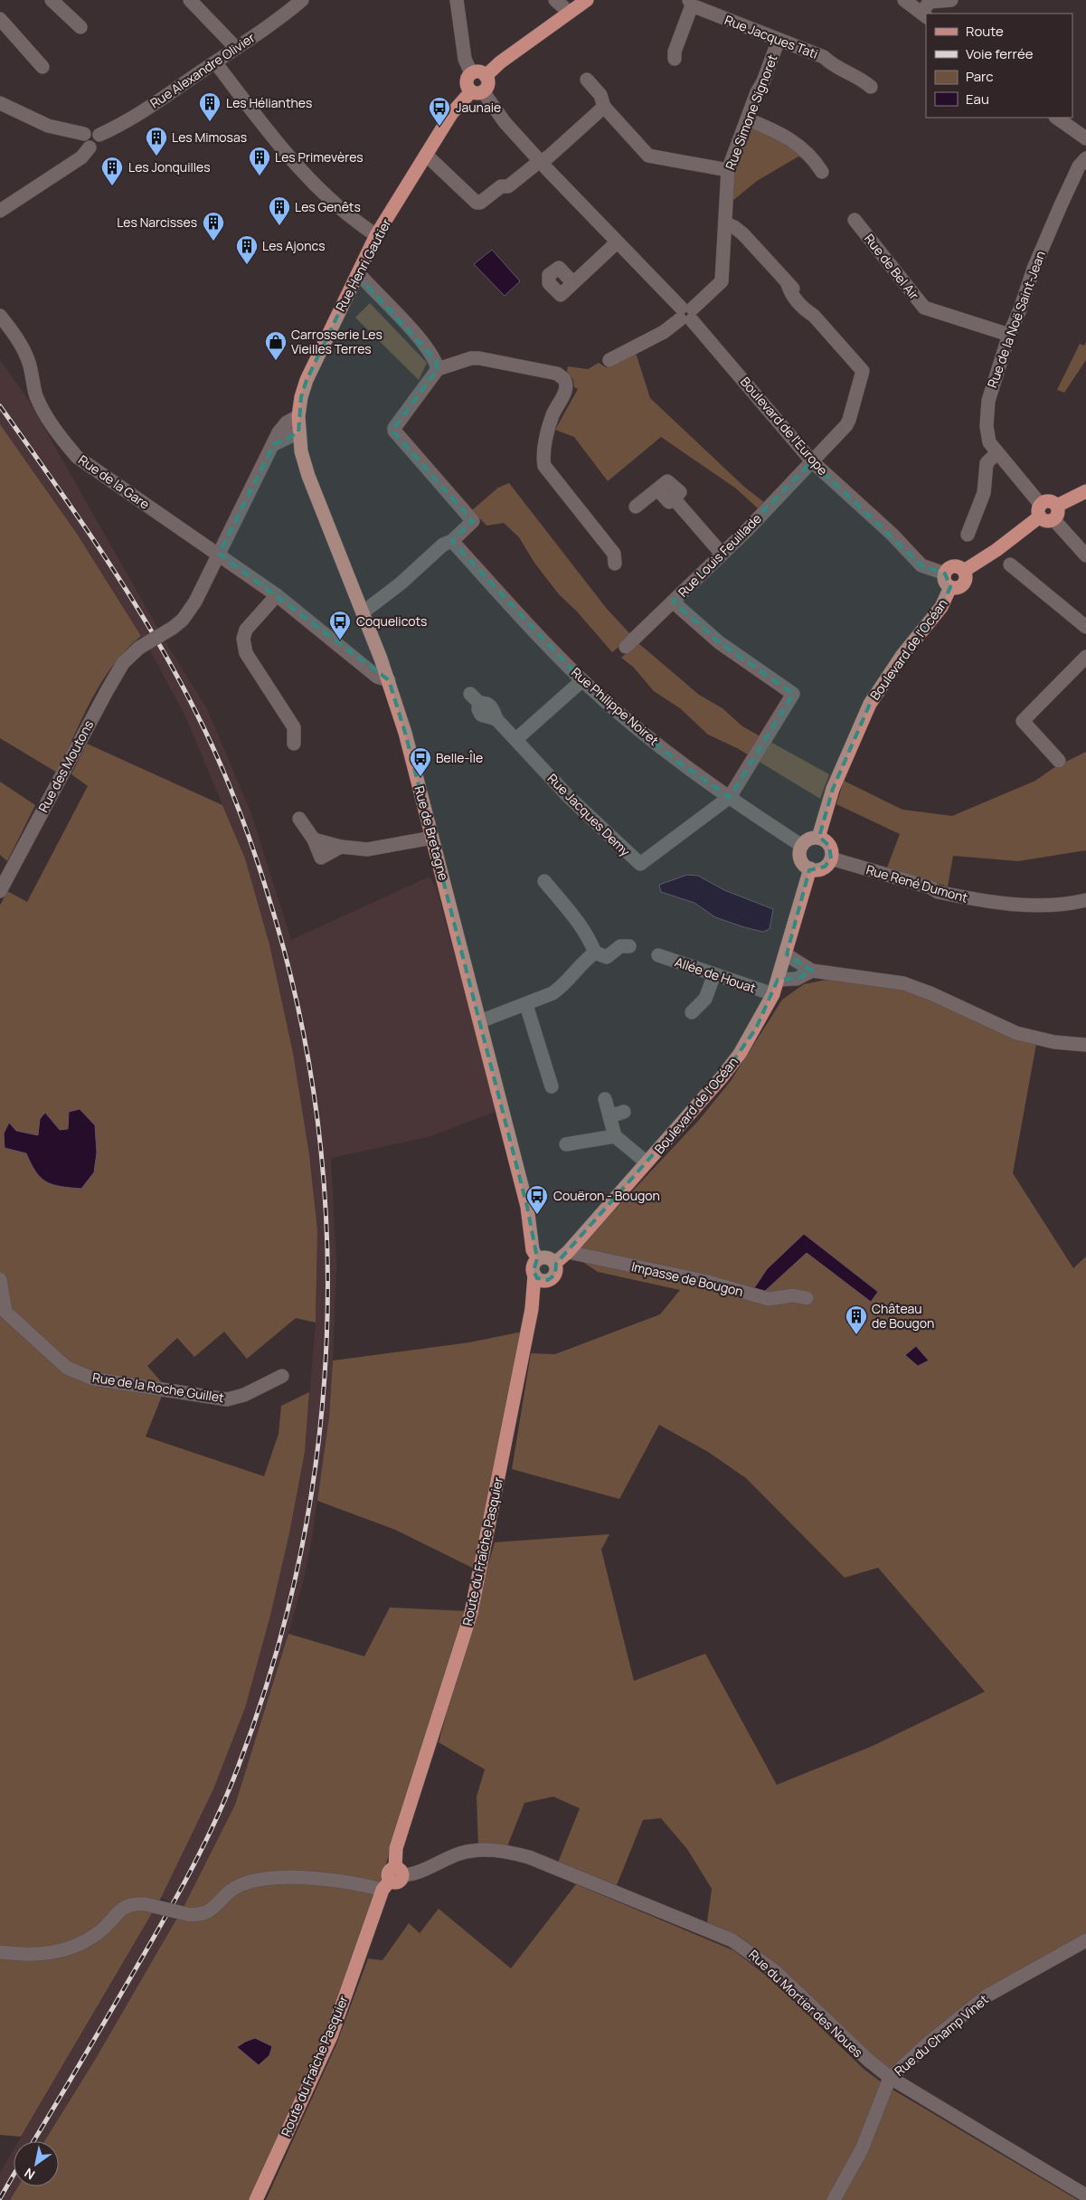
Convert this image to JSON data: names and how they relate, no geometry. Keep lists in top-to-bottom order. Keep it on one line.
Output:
{"streets":{"main road":["Rue Henri Gautier","Boulevard de l'Océan","Rue de Bretagne","Route du Fraîche Pasquier"],"street":["Rue Jacques Tati","Rue Alexandre Olivier","Rue Simone Signoret","Rue de Bel Air","Rue de la Noë Saint-Jean","Boulevard de l'Europe","Rue de la Gare","Rue Louis Feuillade","Rue Philippe Noiret","Rue des Moutons","Rue Jacques Demy","Rue René Dumont","Allée de Houat","Impasse de Bougon","Rue de la Roche Guillet","Rue du Mortier des Noues","Rue du Champ Vinet"]},"crossings":[["Rue Jacques Tati","Rue Simone Signoret"],["Rue Simone Signoret","Boulevard de l'Europe"],["Rue Simone Signoret","Rue Louis Feuillade"],["Rue Henri Gautier","Boulevard de l'Europe"],["Rue Henri Gautier","Rue de Bretagne"],["Rue de Bel Air","Rue de la Noë Saint-Jean"],["Boulevard de l'Europe","Rue Louis Feuillade"],["Boulevard de l'Europe","Boulevard de l'Océan"],["Rue de la Gare","Rue des Moutons"],["Rue de la Gare","Rue de Bretagne"],["Rue Louis Feuillade","Rue Jacques Demy"],["Boulevard de l'Océan","Rue Philippe Noiret"],["Boulevard de l'Océan","Rue de Bretagne"],["Boulevard de l'Océan","Rue René Dumont"],["Boulevard de l'Océan","Allée de Houat"],["Boulevard de l'Océan","Impasse de Bougon"],["Boulevard de l'Océan","Route du Fraîche Pasquier"],["Rue Philippe Noiret","Rue Jacques Demy"],["Rue Philippe Noiret","Rue René Dumont"],["Rue de Bretagne","Route du Fraîche Pasquier"],["Route du Fraîche Pasquier","Rue du Mortier des Noues"],["Rue du Mortier des Noues","Rue du Champ Vinet"]],"places":{"building":["Les Hélianthes","Les Mimosas","Les Primevères","Les Jonquilles","Les Genêts","Les Narcisses","Les Ajoncs","Château de Bougon"],"bus stop":["Jaunaie","Coquelicots","Belle-Île","Couëron - Bougon"],"shop":["Carrosserie Les Vieilles Terres"]},"legend":["Route","Voie ferrée","Parc","Eau"],"north":"bottom left"}
